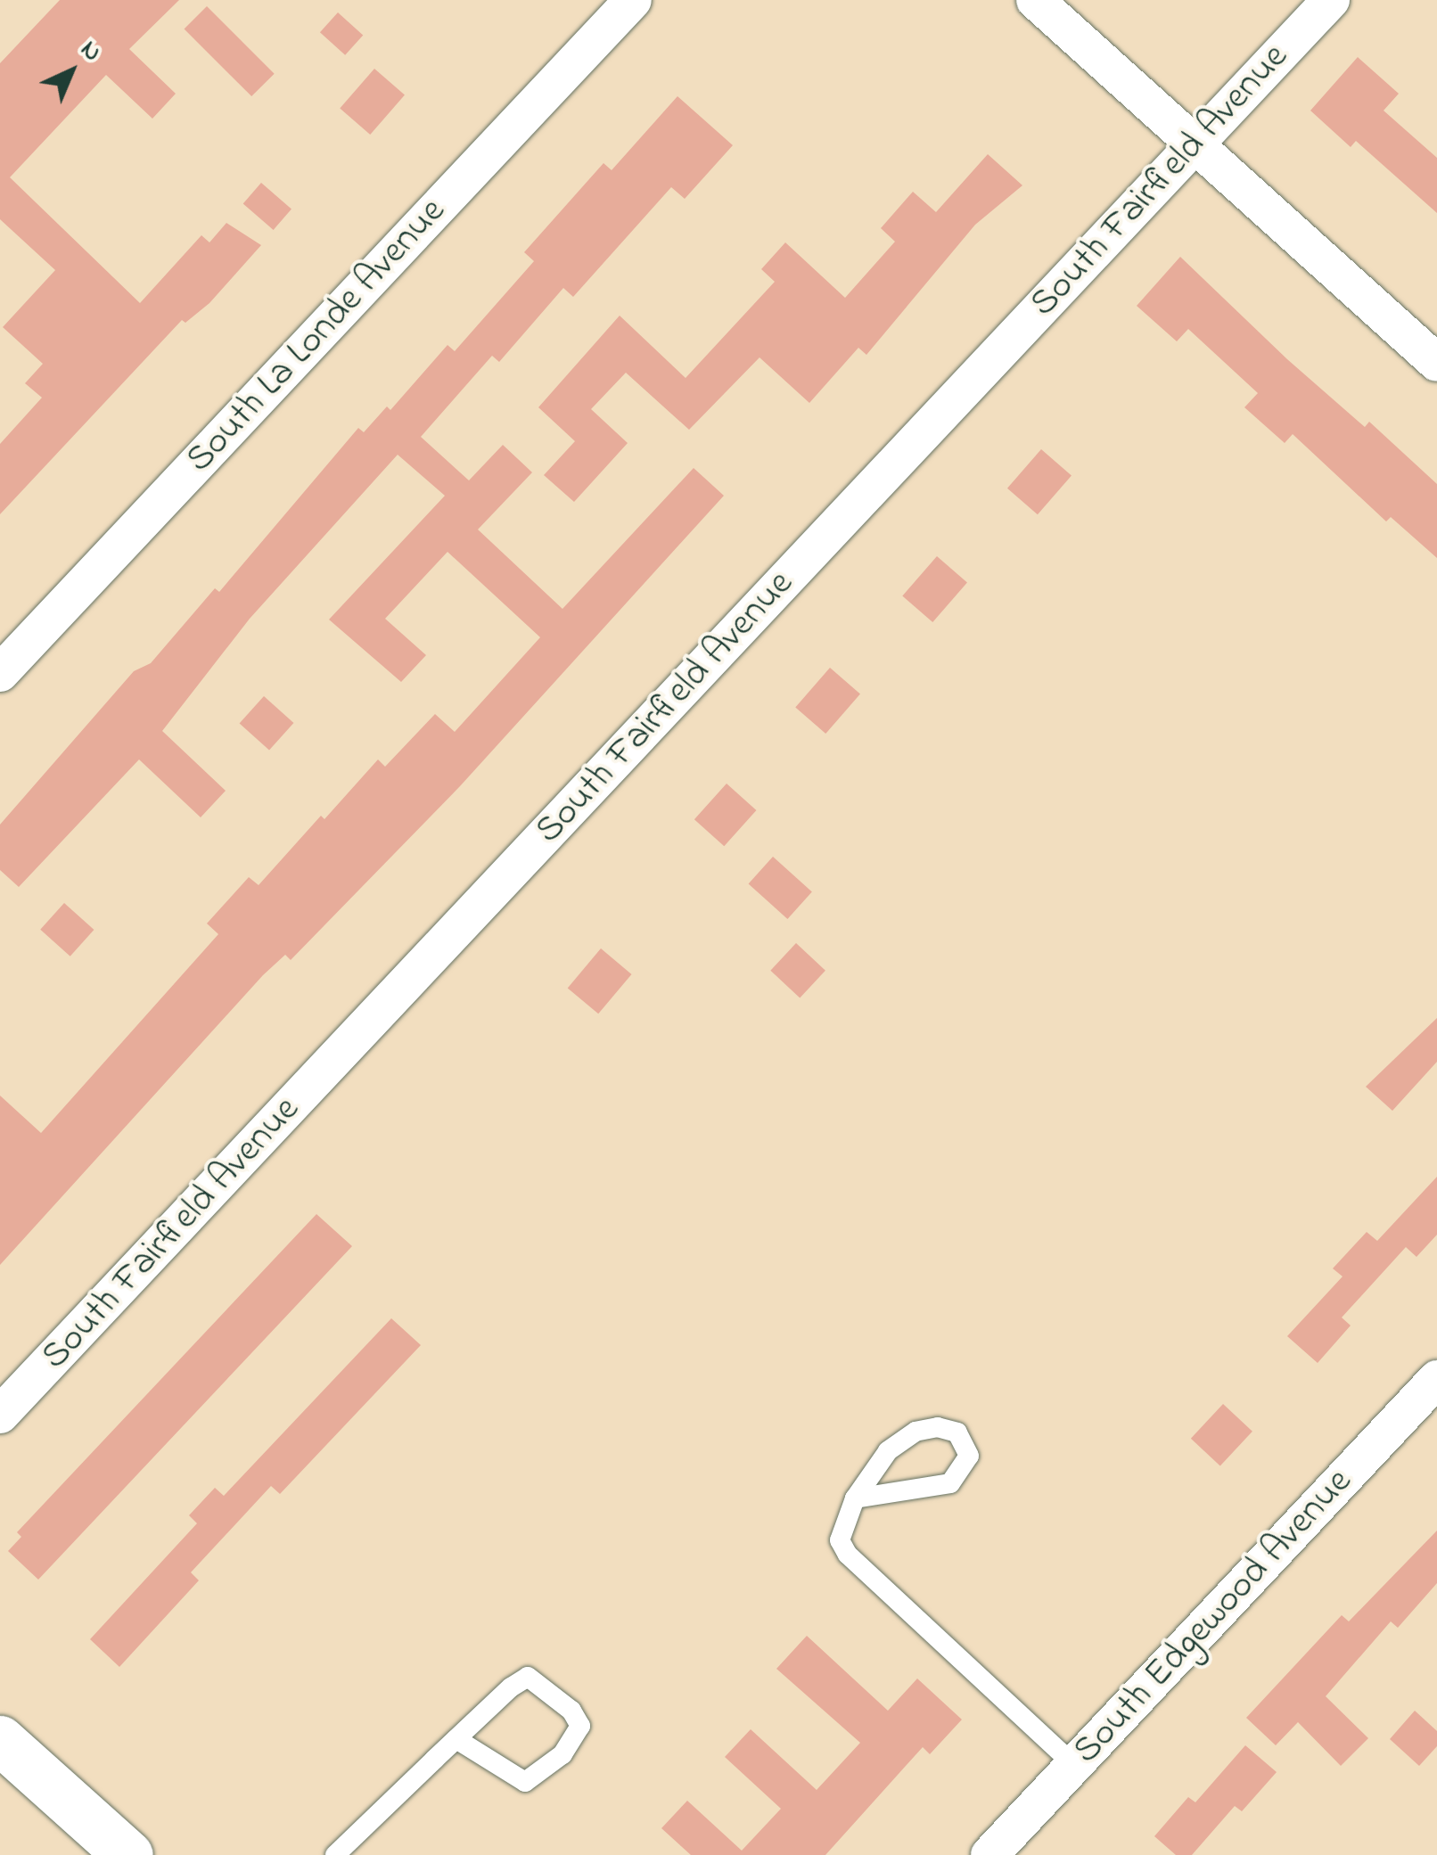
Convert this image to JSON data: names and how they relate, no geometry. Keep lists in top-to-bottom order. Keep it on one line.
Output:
{"streets":{"street":["South Fairfield Avenue","South La Londe Avenue","South Edgewood Avenue"]},"north":"top right"}
